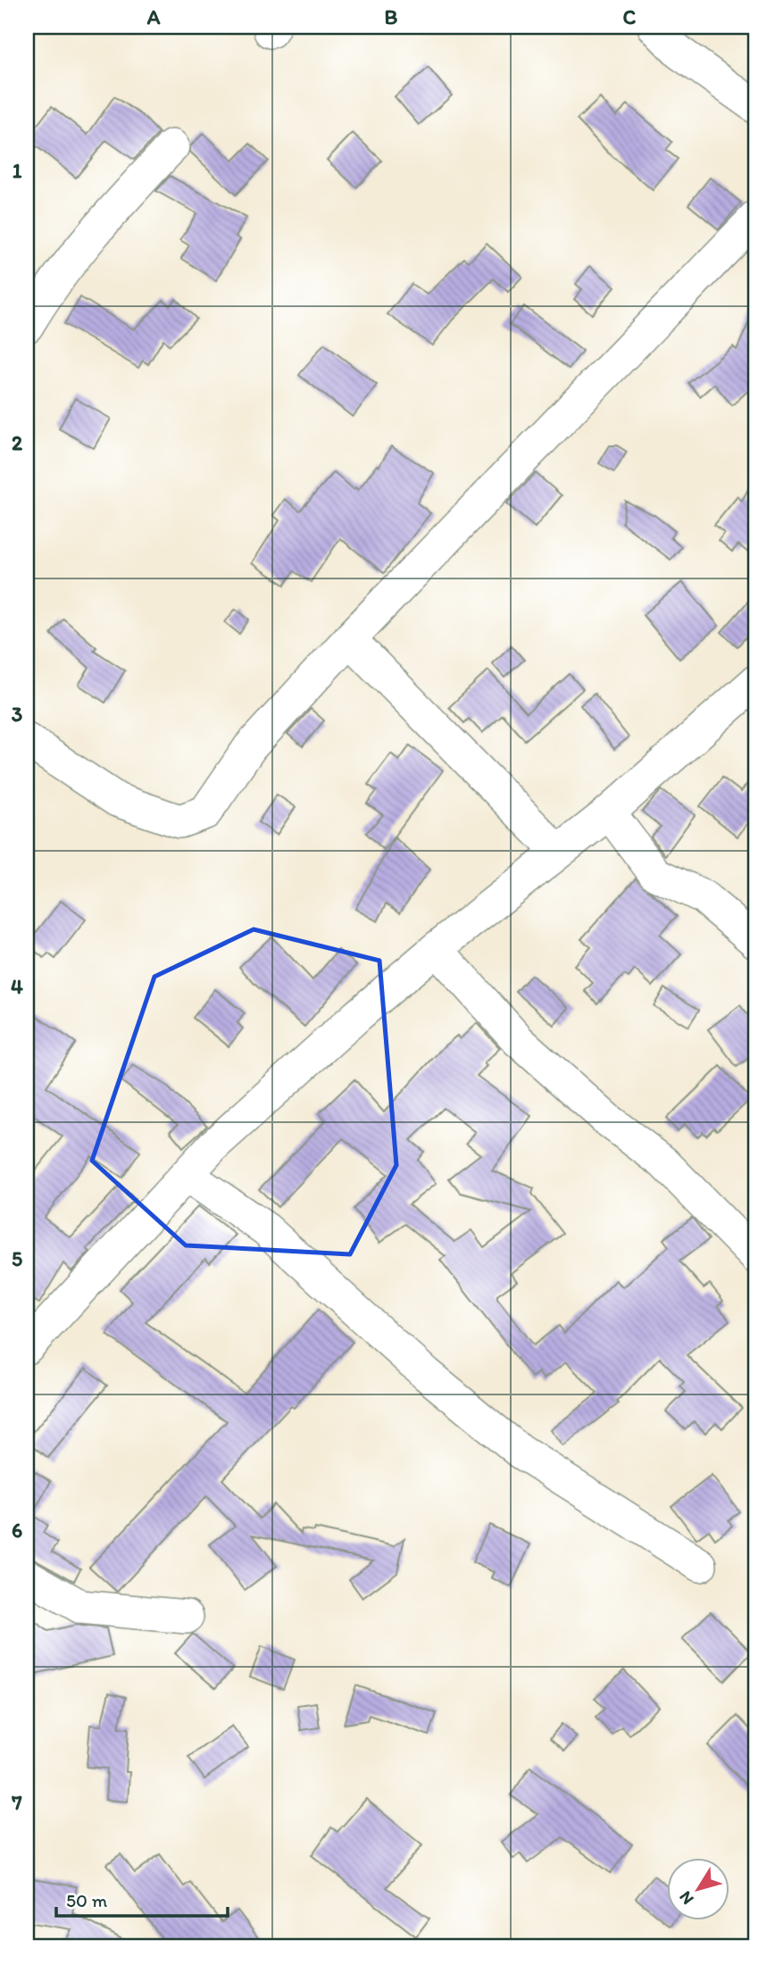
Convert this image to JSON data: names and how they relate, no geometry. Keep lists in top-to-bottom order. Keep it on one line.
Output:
{"scale_bar":"50 m","north":"bottom left","grid":{"columns":["A","B","C"],"rows":["1","2","3","4","5","6","7"]}}
